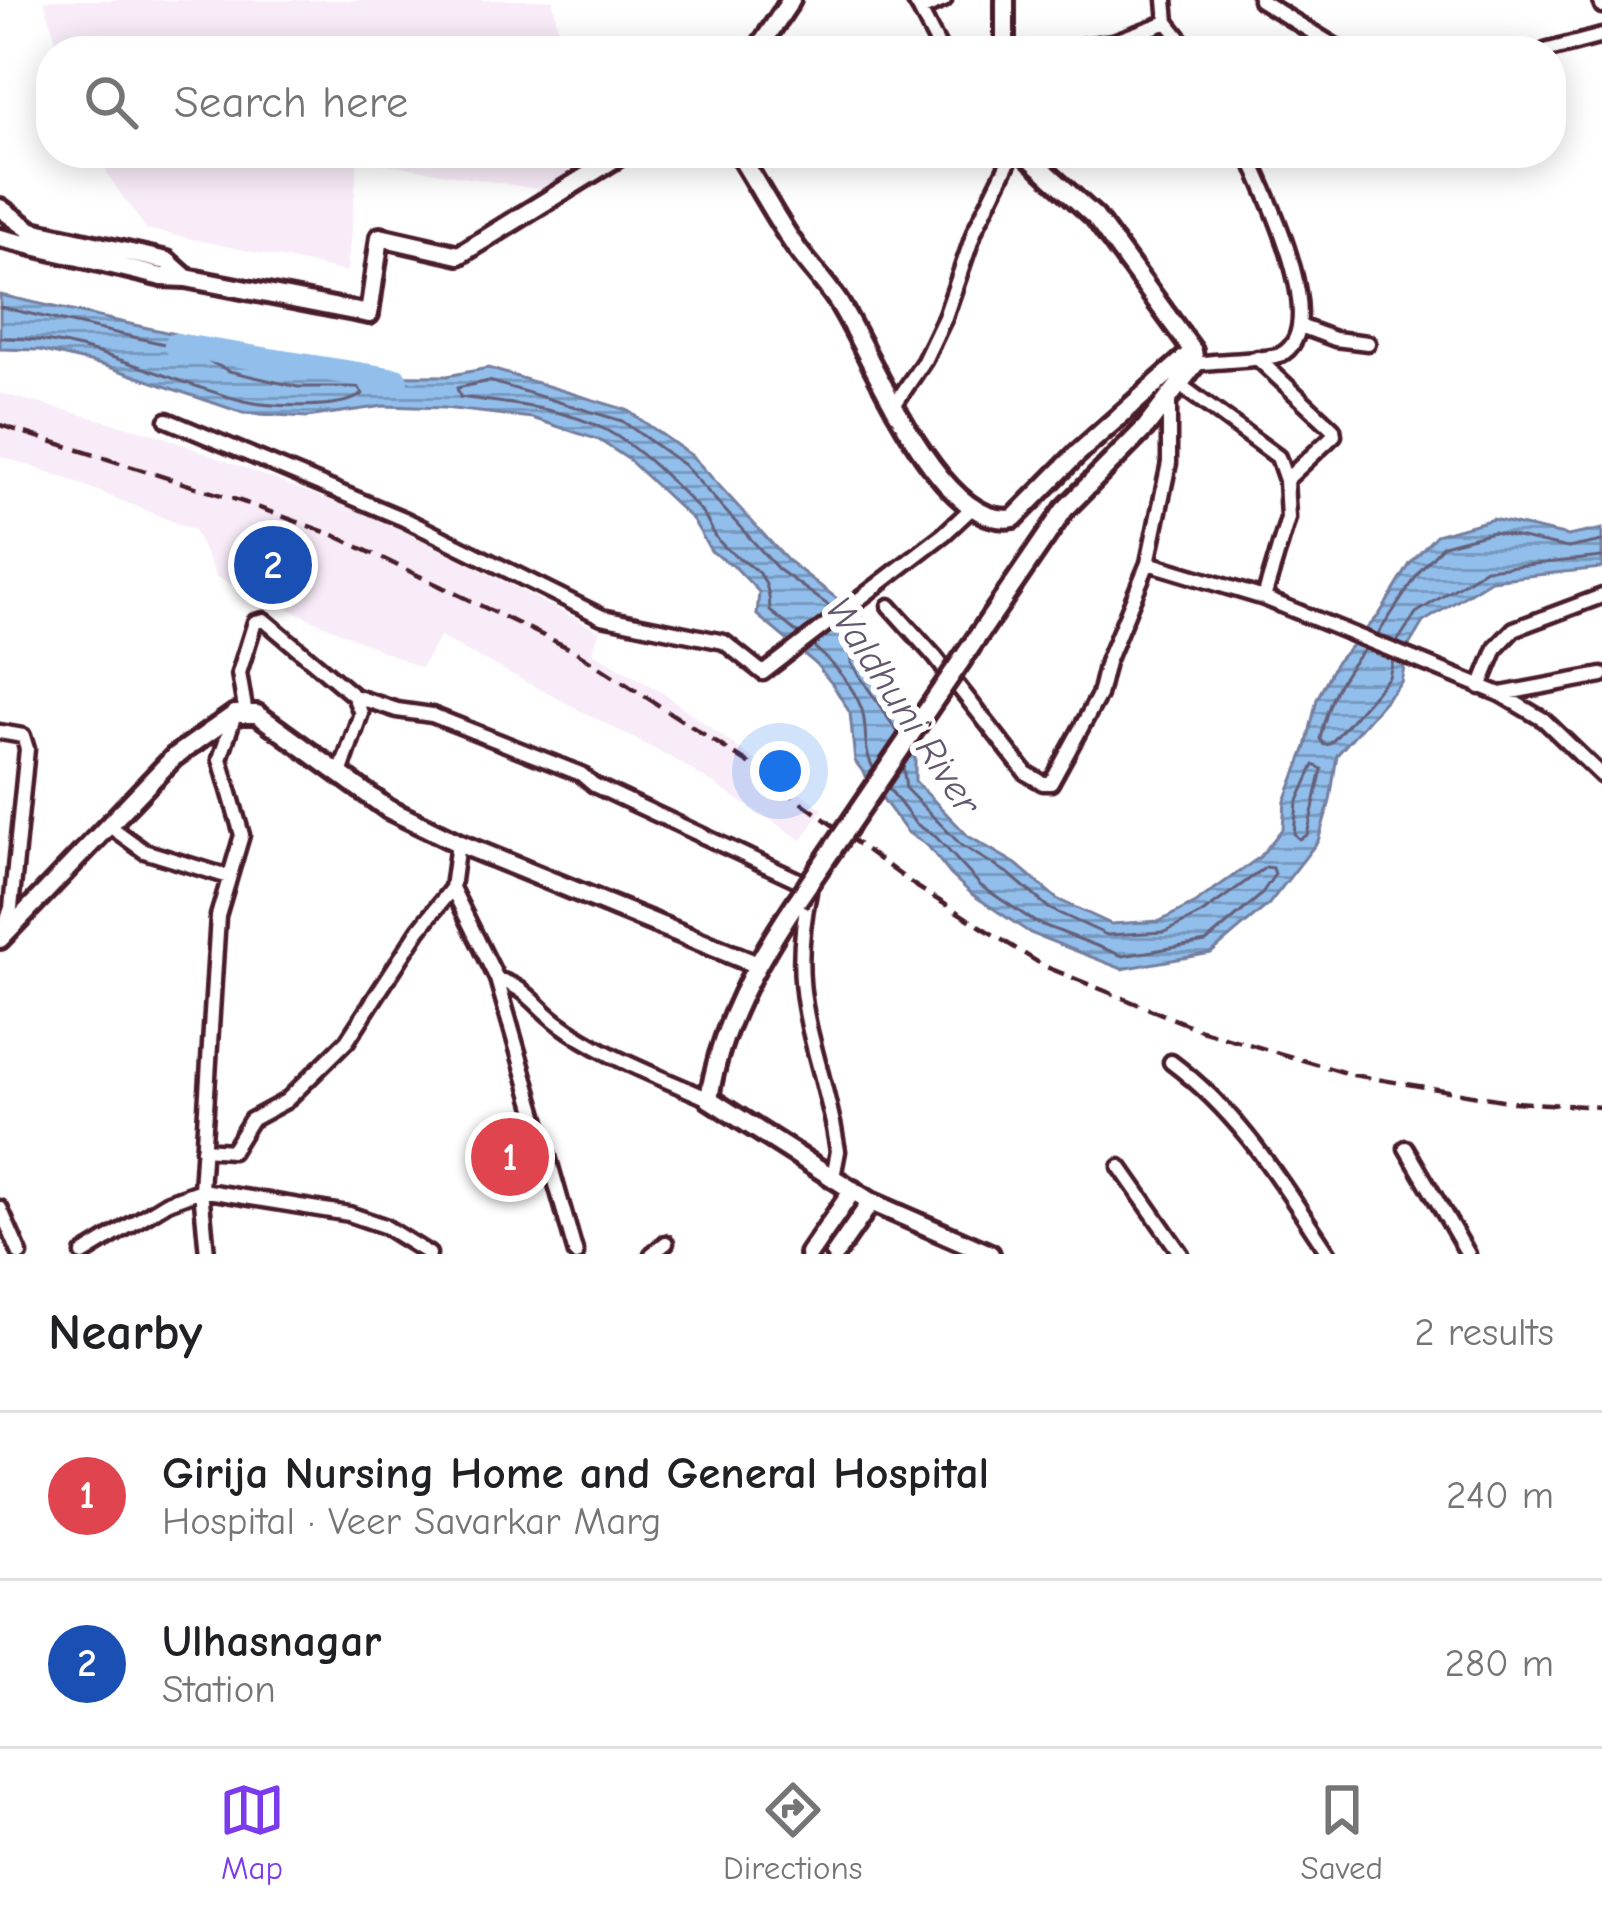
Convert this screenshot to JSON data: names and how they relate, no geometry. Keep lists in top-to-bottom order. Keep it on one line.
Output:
{"water":["Waldhuni River"],"page":{"search":"Search here","pins":["2","1"],"heading":["Nearby","2 results"],"list":[{"mark":"1","name":"Girija Nursing Home and General Hospital","note":"Hospital · Veer Savarkar Marg","value":"240 m"},{"mark":"2","name":"Ulhasnagar","note":"Station","value":"280 m"}],"nav":["Map","Directions","Saved"]}}
